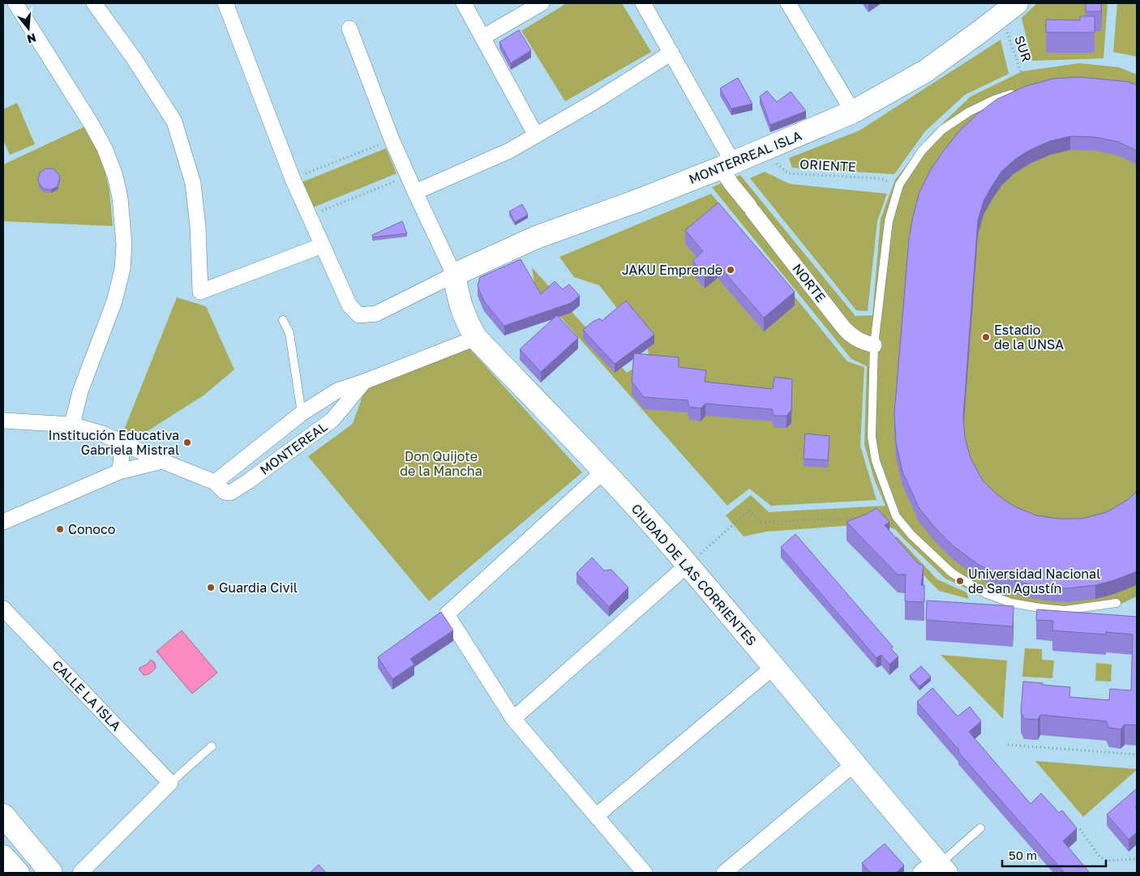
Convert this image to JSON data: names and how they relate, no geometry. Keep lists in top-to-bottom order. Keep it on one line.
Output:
{"streets":{"street":["MONTERREAL ISLA","NORTE","MONTEREAL","CIUDAD DE LAS CORRIENTES","CALLE LA ISLA"],"path":["SUR","ORIENTE"]},"crossings":[["SUR","MONTERREAL ISLA"],["MONTERREAL ISLA","ORIENTE"],["MONTERREAL ISLA","NORTE"],["MONTERREAL ISLA","CIUDAD DE LAS CORRIENTES"],["MONTEREAL","CIUDAD DE LAS CORRIENTES"]],"parks":["Don Quijote de la Mancha"],"places":["JAKU Emprende","Estadio de la UNSA","Institución Educativa Gabriela Mistral","Conoco","Universidad Nacional de San Agustín","Guardia Civil"],"scale_bar":"50 m","north":"bottom"}
